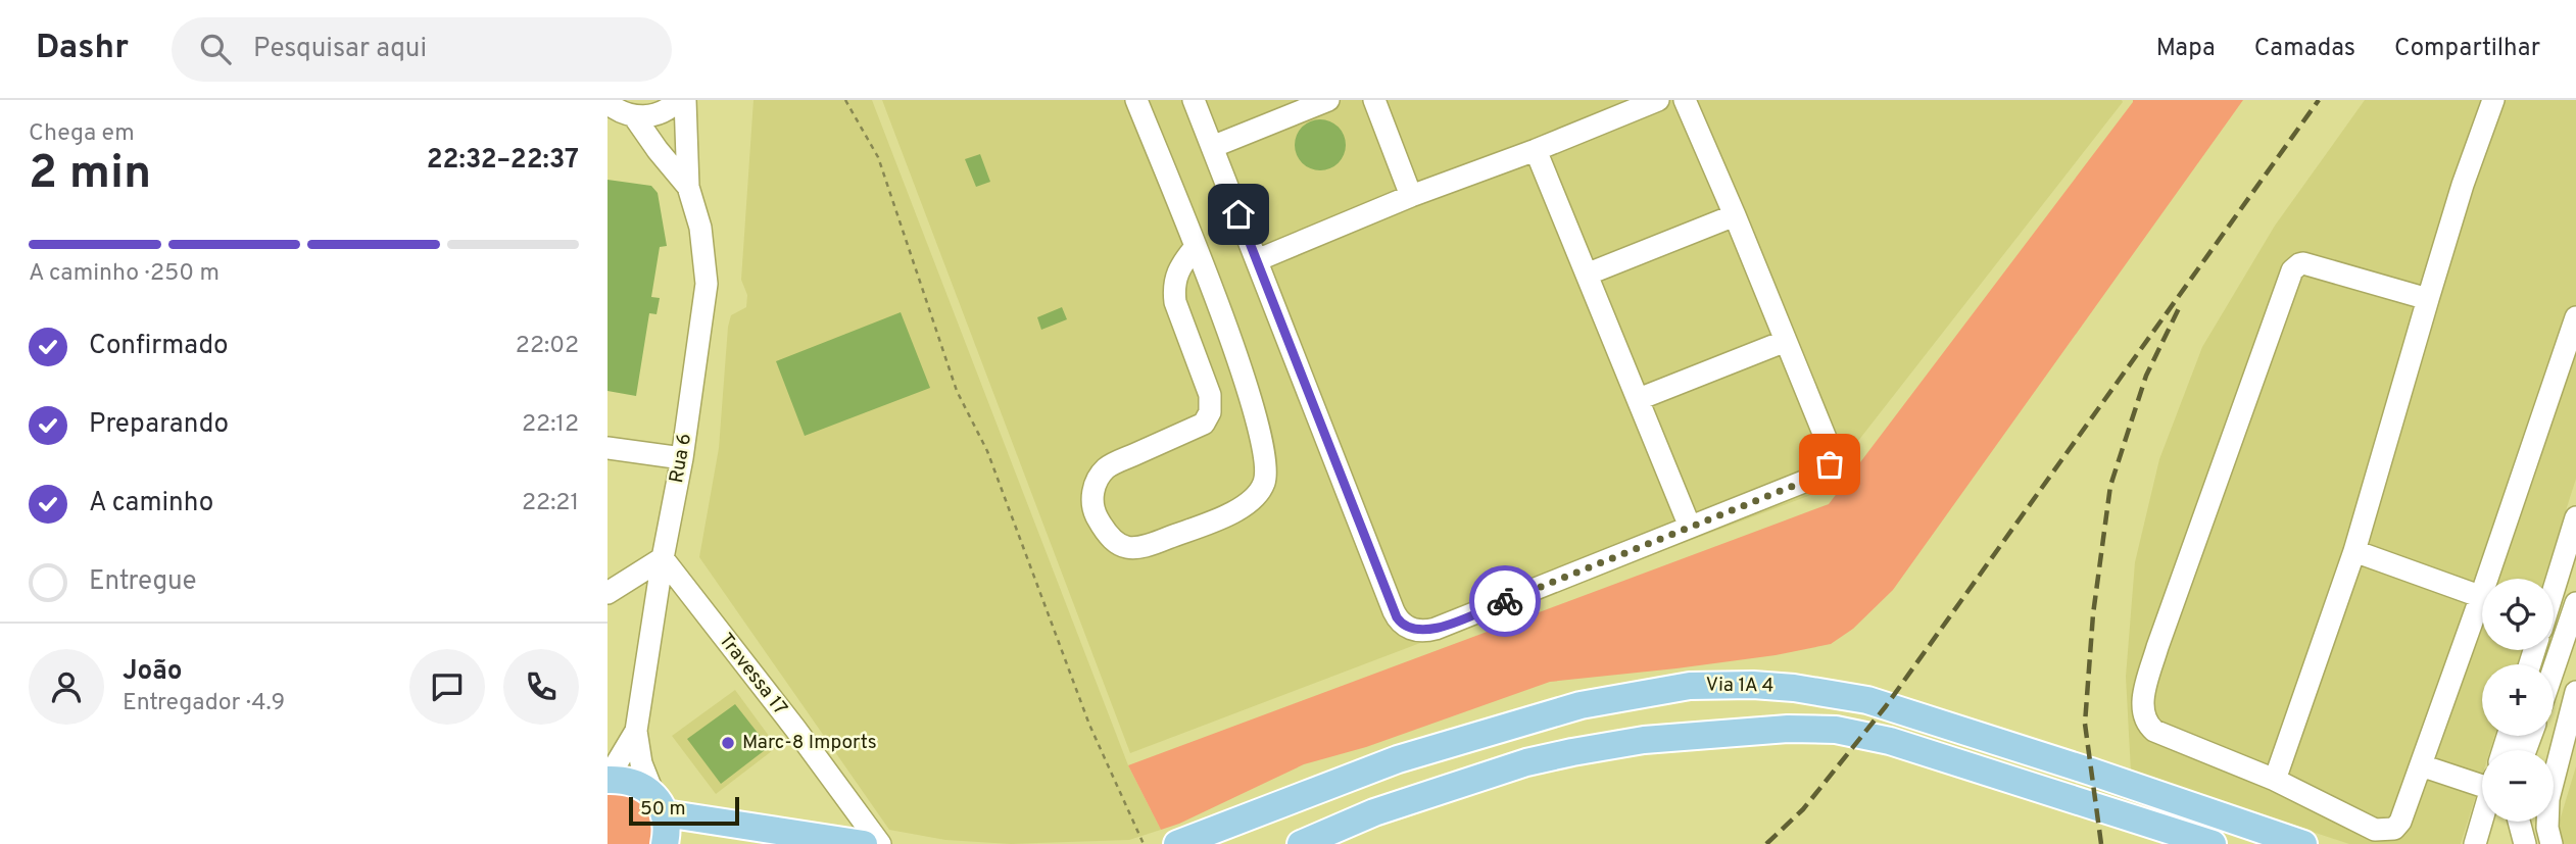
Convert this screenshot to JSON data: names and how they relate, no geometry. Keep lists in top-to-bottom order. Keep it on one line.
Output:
{"streets":{"main road":["Via 1A 4"],"street":["Rua 6","Travessa 17"]},"crossings":[["Rua 6","Travessa 17"]],"places":["Marc-8 Imports"],"scale_bar":"50 m","page":{"header":"Dashr","search":"Pesquisar aqui","nav":["Mapa","Camadas","Compartilhar"],"heading":["2 min","Chega em","22:32–22:37"],"panel":["João","Entregador · 4.9"],"bar":"A caminho · 250 m","list":[["Confirmado","22:02"],["Preparando","22:12"],["A caminho","22:21"],"Entregue"],"map_buttons":["+","−"],"scale":"50 m"}}
